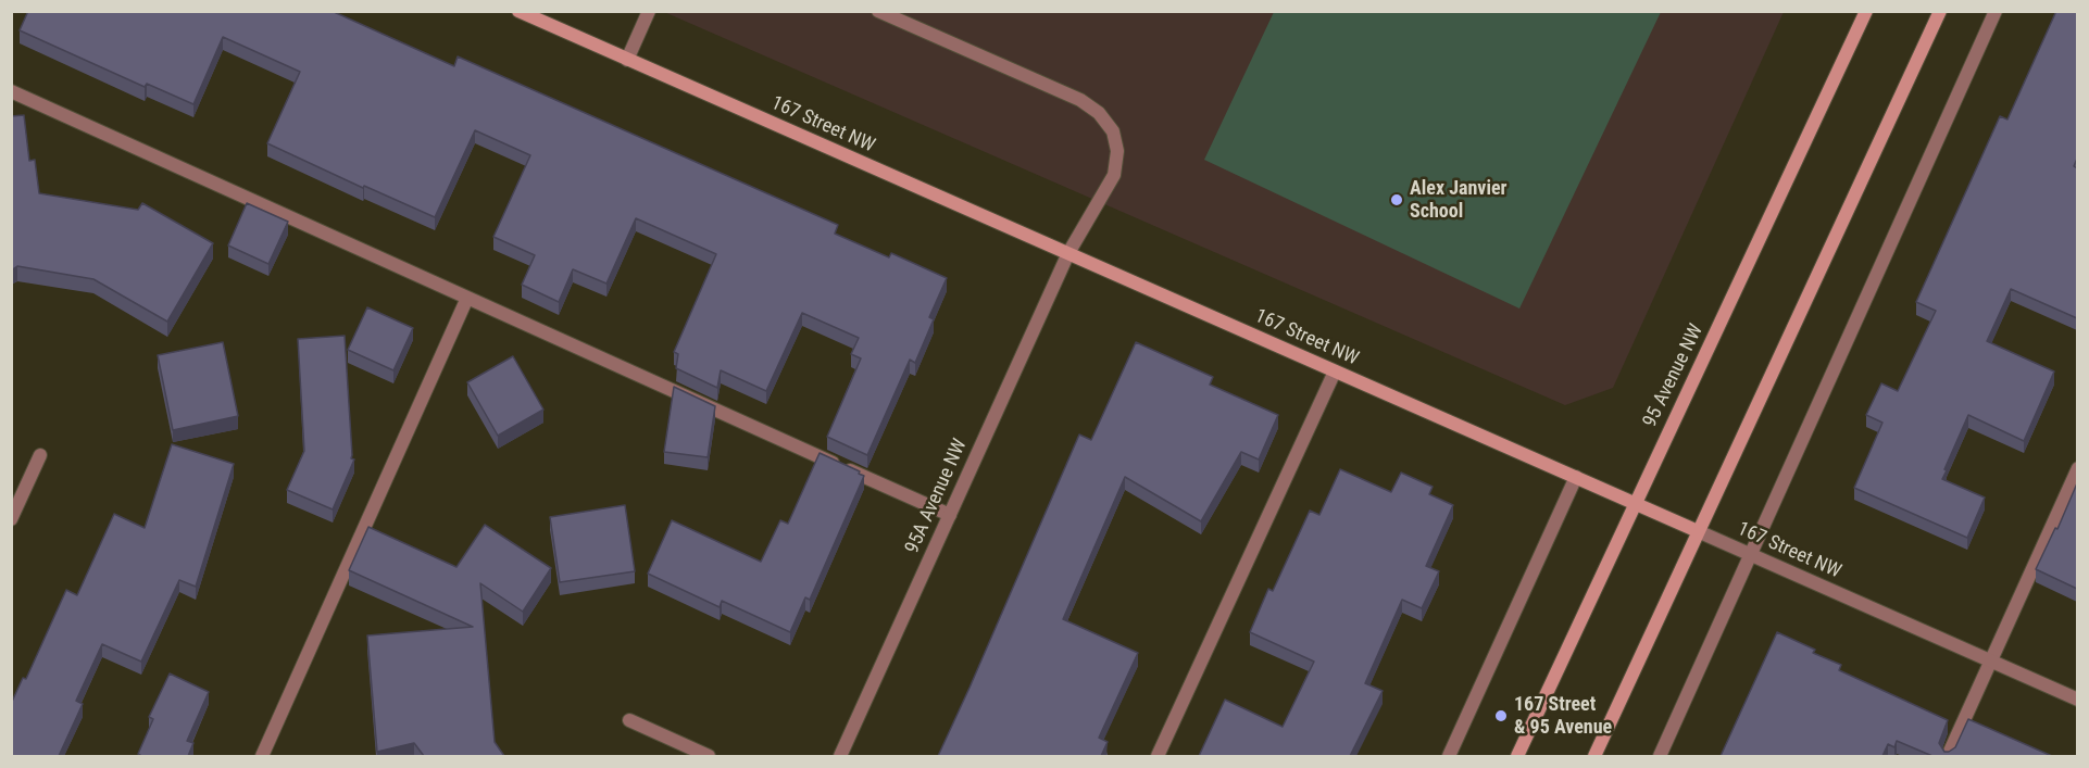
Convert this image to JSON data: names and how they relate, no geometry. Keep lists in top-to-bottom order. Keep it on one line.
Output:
{"streets":{"main road":["167 Street NW","95 Avenue NW"],"street":["95A Avenue NW"]},"crossings":[["167 Street NW","95 Avenue NW"],["167 Street NW","95A Avenue NW"]],"places":["Alex Janvier School","167 Street & 95 Avenue"]}
